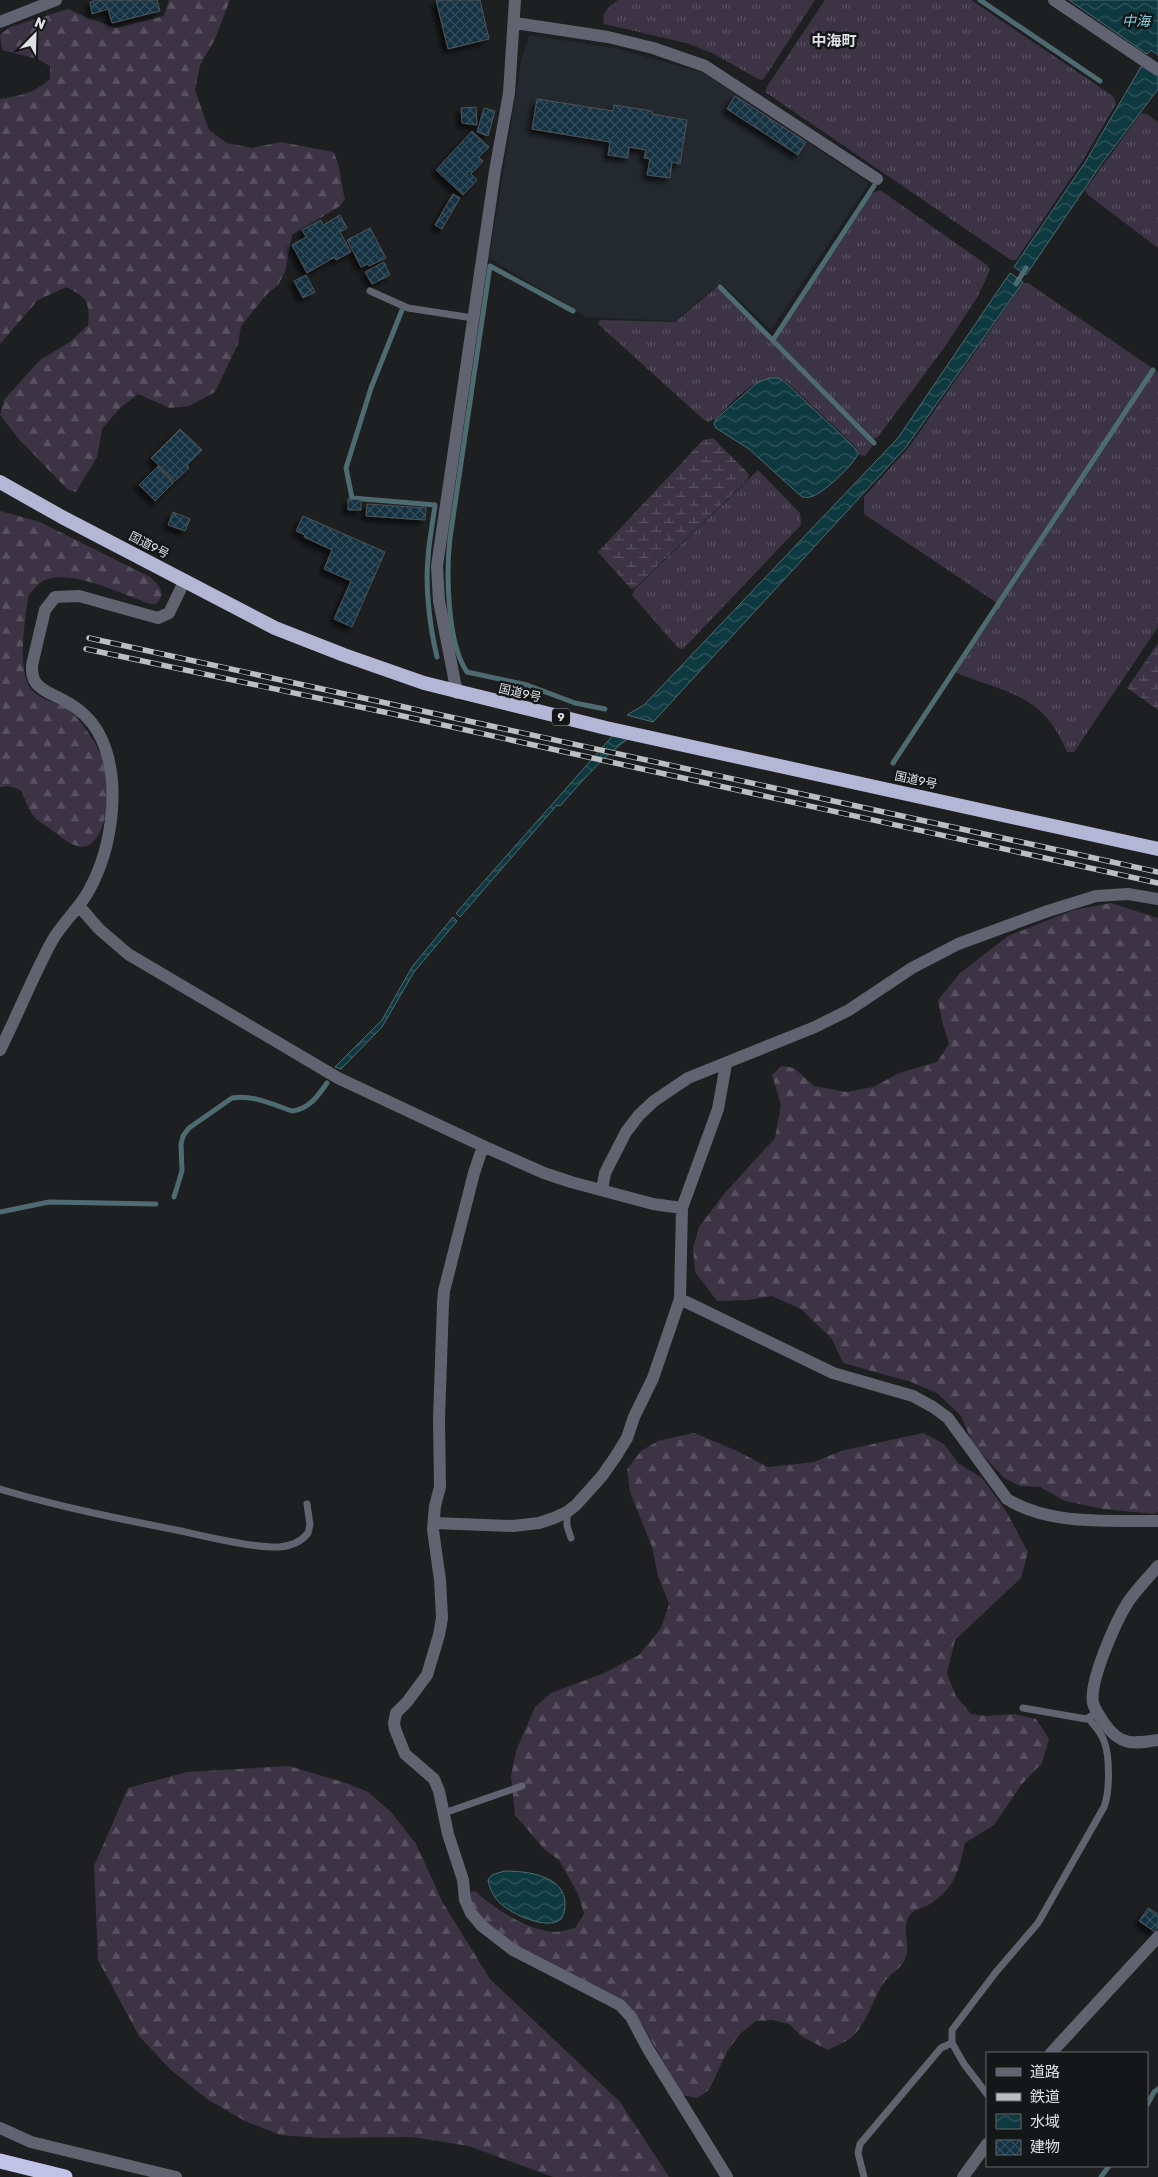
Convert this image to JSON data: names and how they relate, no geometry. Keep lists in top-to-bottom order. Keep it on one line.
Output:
{"streets":{"highway":["国道9号","9"]},"districts":["中海町"],"water":["中海"],"legend":["道路","鉄道","水域","建物"],"north":"top right"}
